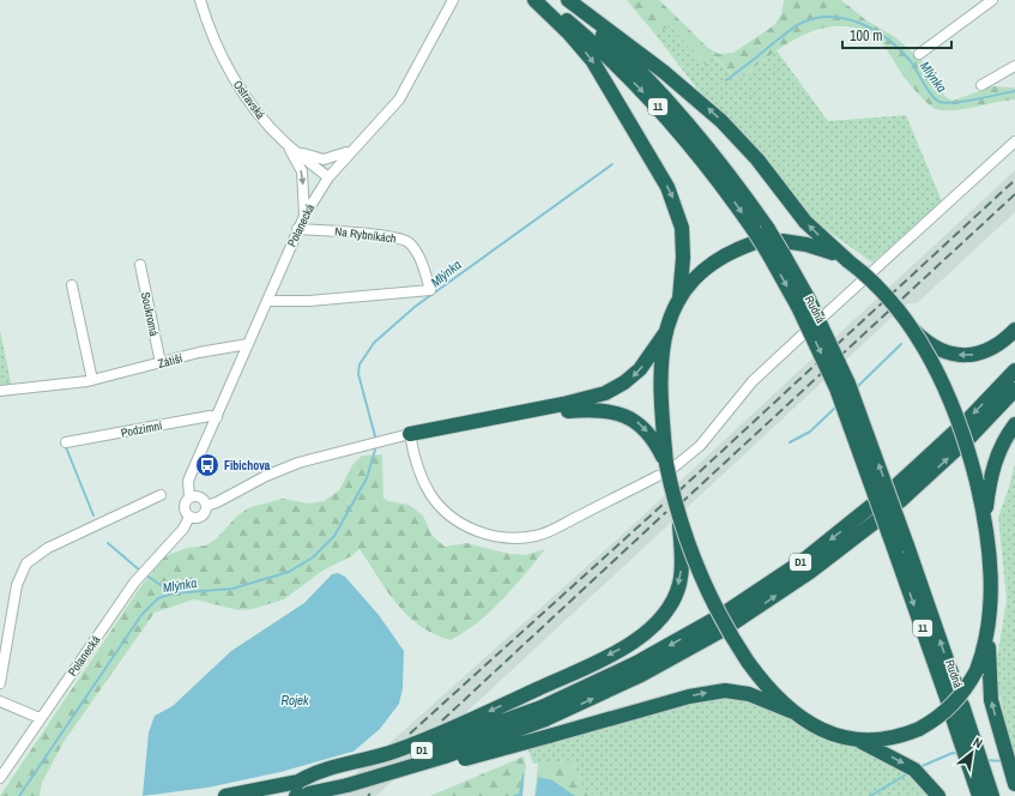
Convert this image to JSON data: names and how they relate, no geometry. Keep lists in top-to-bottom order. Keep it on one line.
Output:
{"streets":{"highway":["11","Rudná","D1"],"street":["Ostravská","Polanecká","Na Rybníkách","Soukromá","Zátiší","Podzimní"]},"crossings":[["Ostravská","Polanecká"],["Polanecká","Na Rybníkách"],["Polanecká","Zátiší"],["Polanecká","Podzimní"],["Soukromá","Zátiší"]],"water":["Mlýnka","Rojek"],"places":{"bus stop":["Fibichova"]},"scale_bar":"100 m","north":"top right"}
